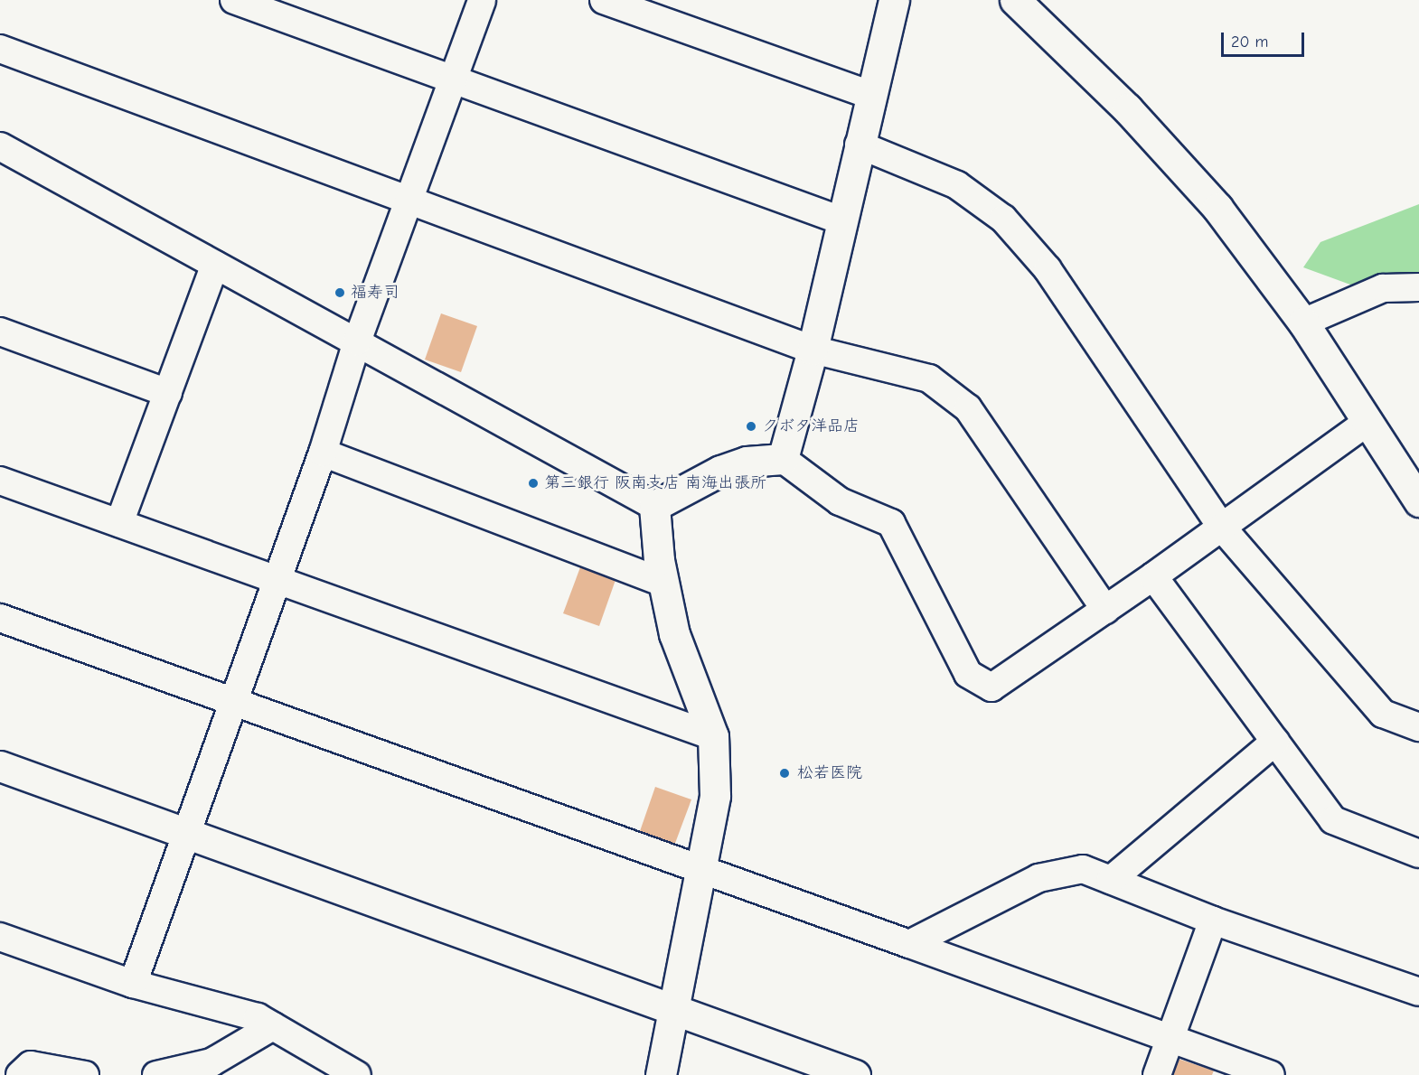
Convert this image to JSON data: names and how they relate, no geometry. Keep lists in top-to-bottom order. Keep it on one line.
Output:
{"places":["福寿司","クボタ洋品店","第三銀行 阪南支店 南海出張所","松若医院"],"scale_bar":"20 m"}
